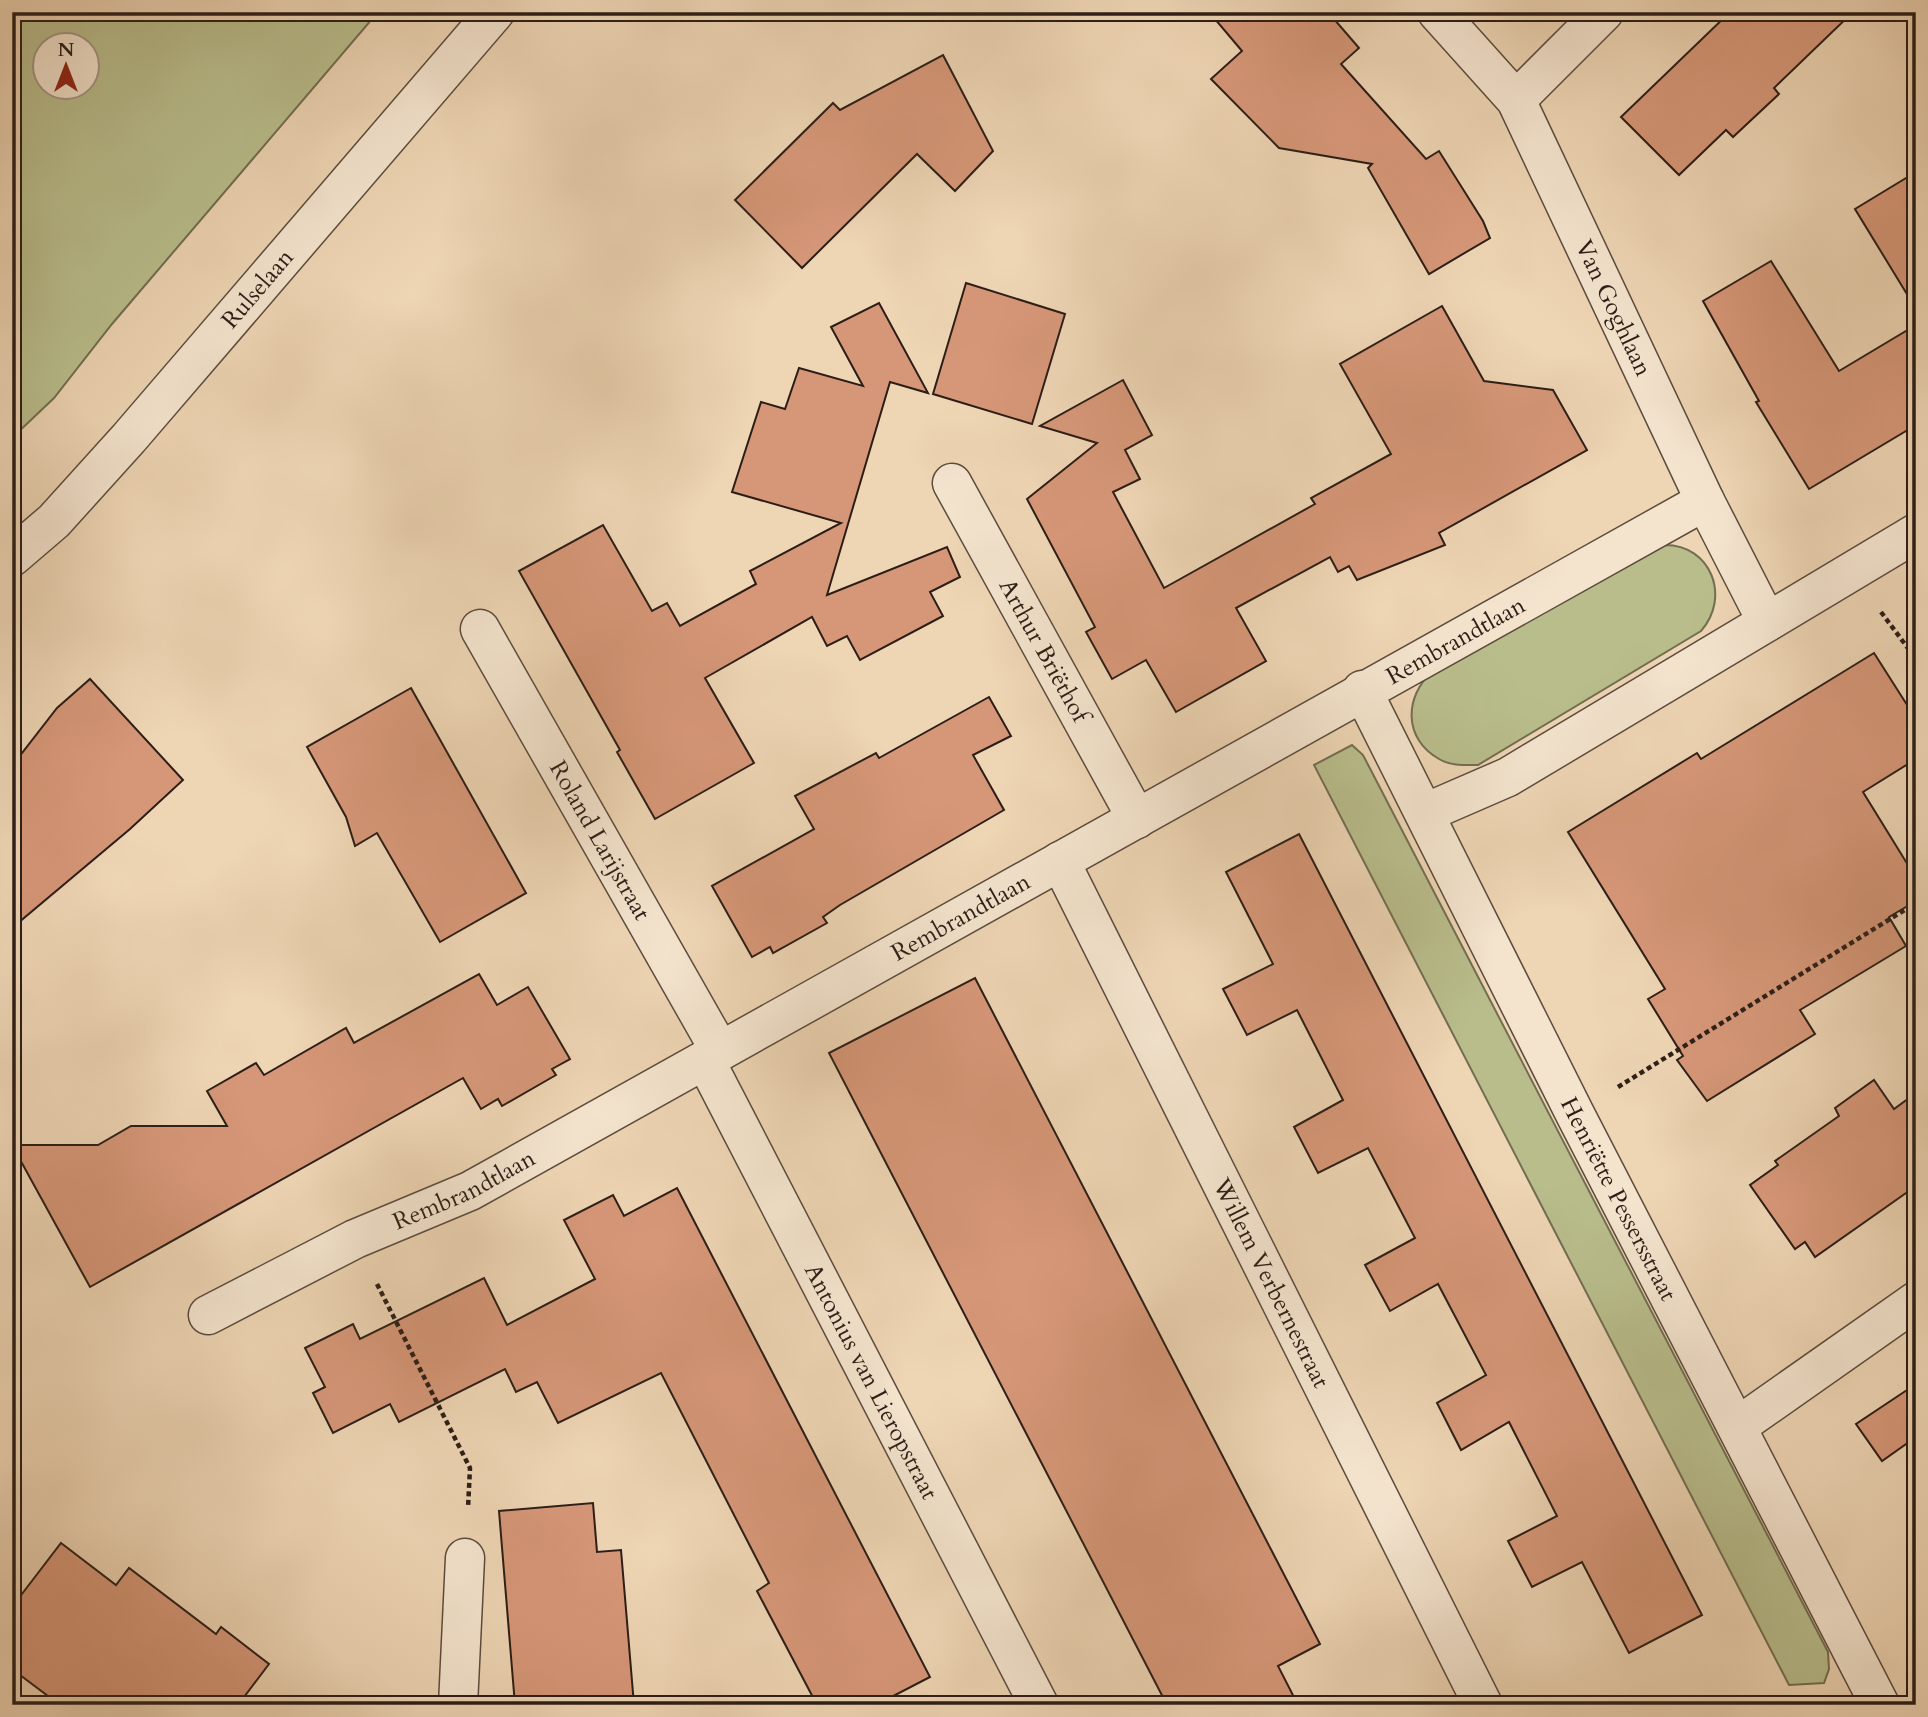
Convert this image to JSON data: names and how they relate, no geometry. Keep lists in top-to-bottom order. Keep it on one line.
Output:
{"streets":{"street":["Rulselaan","Van Goghlaan","Rembrandtlaan","Arthur Briëthof","Roland Larijstraat","Henriëtte Pessersstraat","Willem Verbernestraat","Antonius van Lieropstraat"]},"crossings":[["Van Goghlaan","Rembrandtlaan"],["Rembrandtlaan","Arthur Briëthof"],["Rembrandtlaan","Roland Larijstraat"],["Rembrandtlaan","Henriëtte Pessersstraat"],["Rembrandtlaan","Willem Verbernestraat"],["Rembrandtlaan","Antonius van Lieropstraat"],["Roland Larijstraat","Antonius van Lieropstraat"]],"north":"top"}
